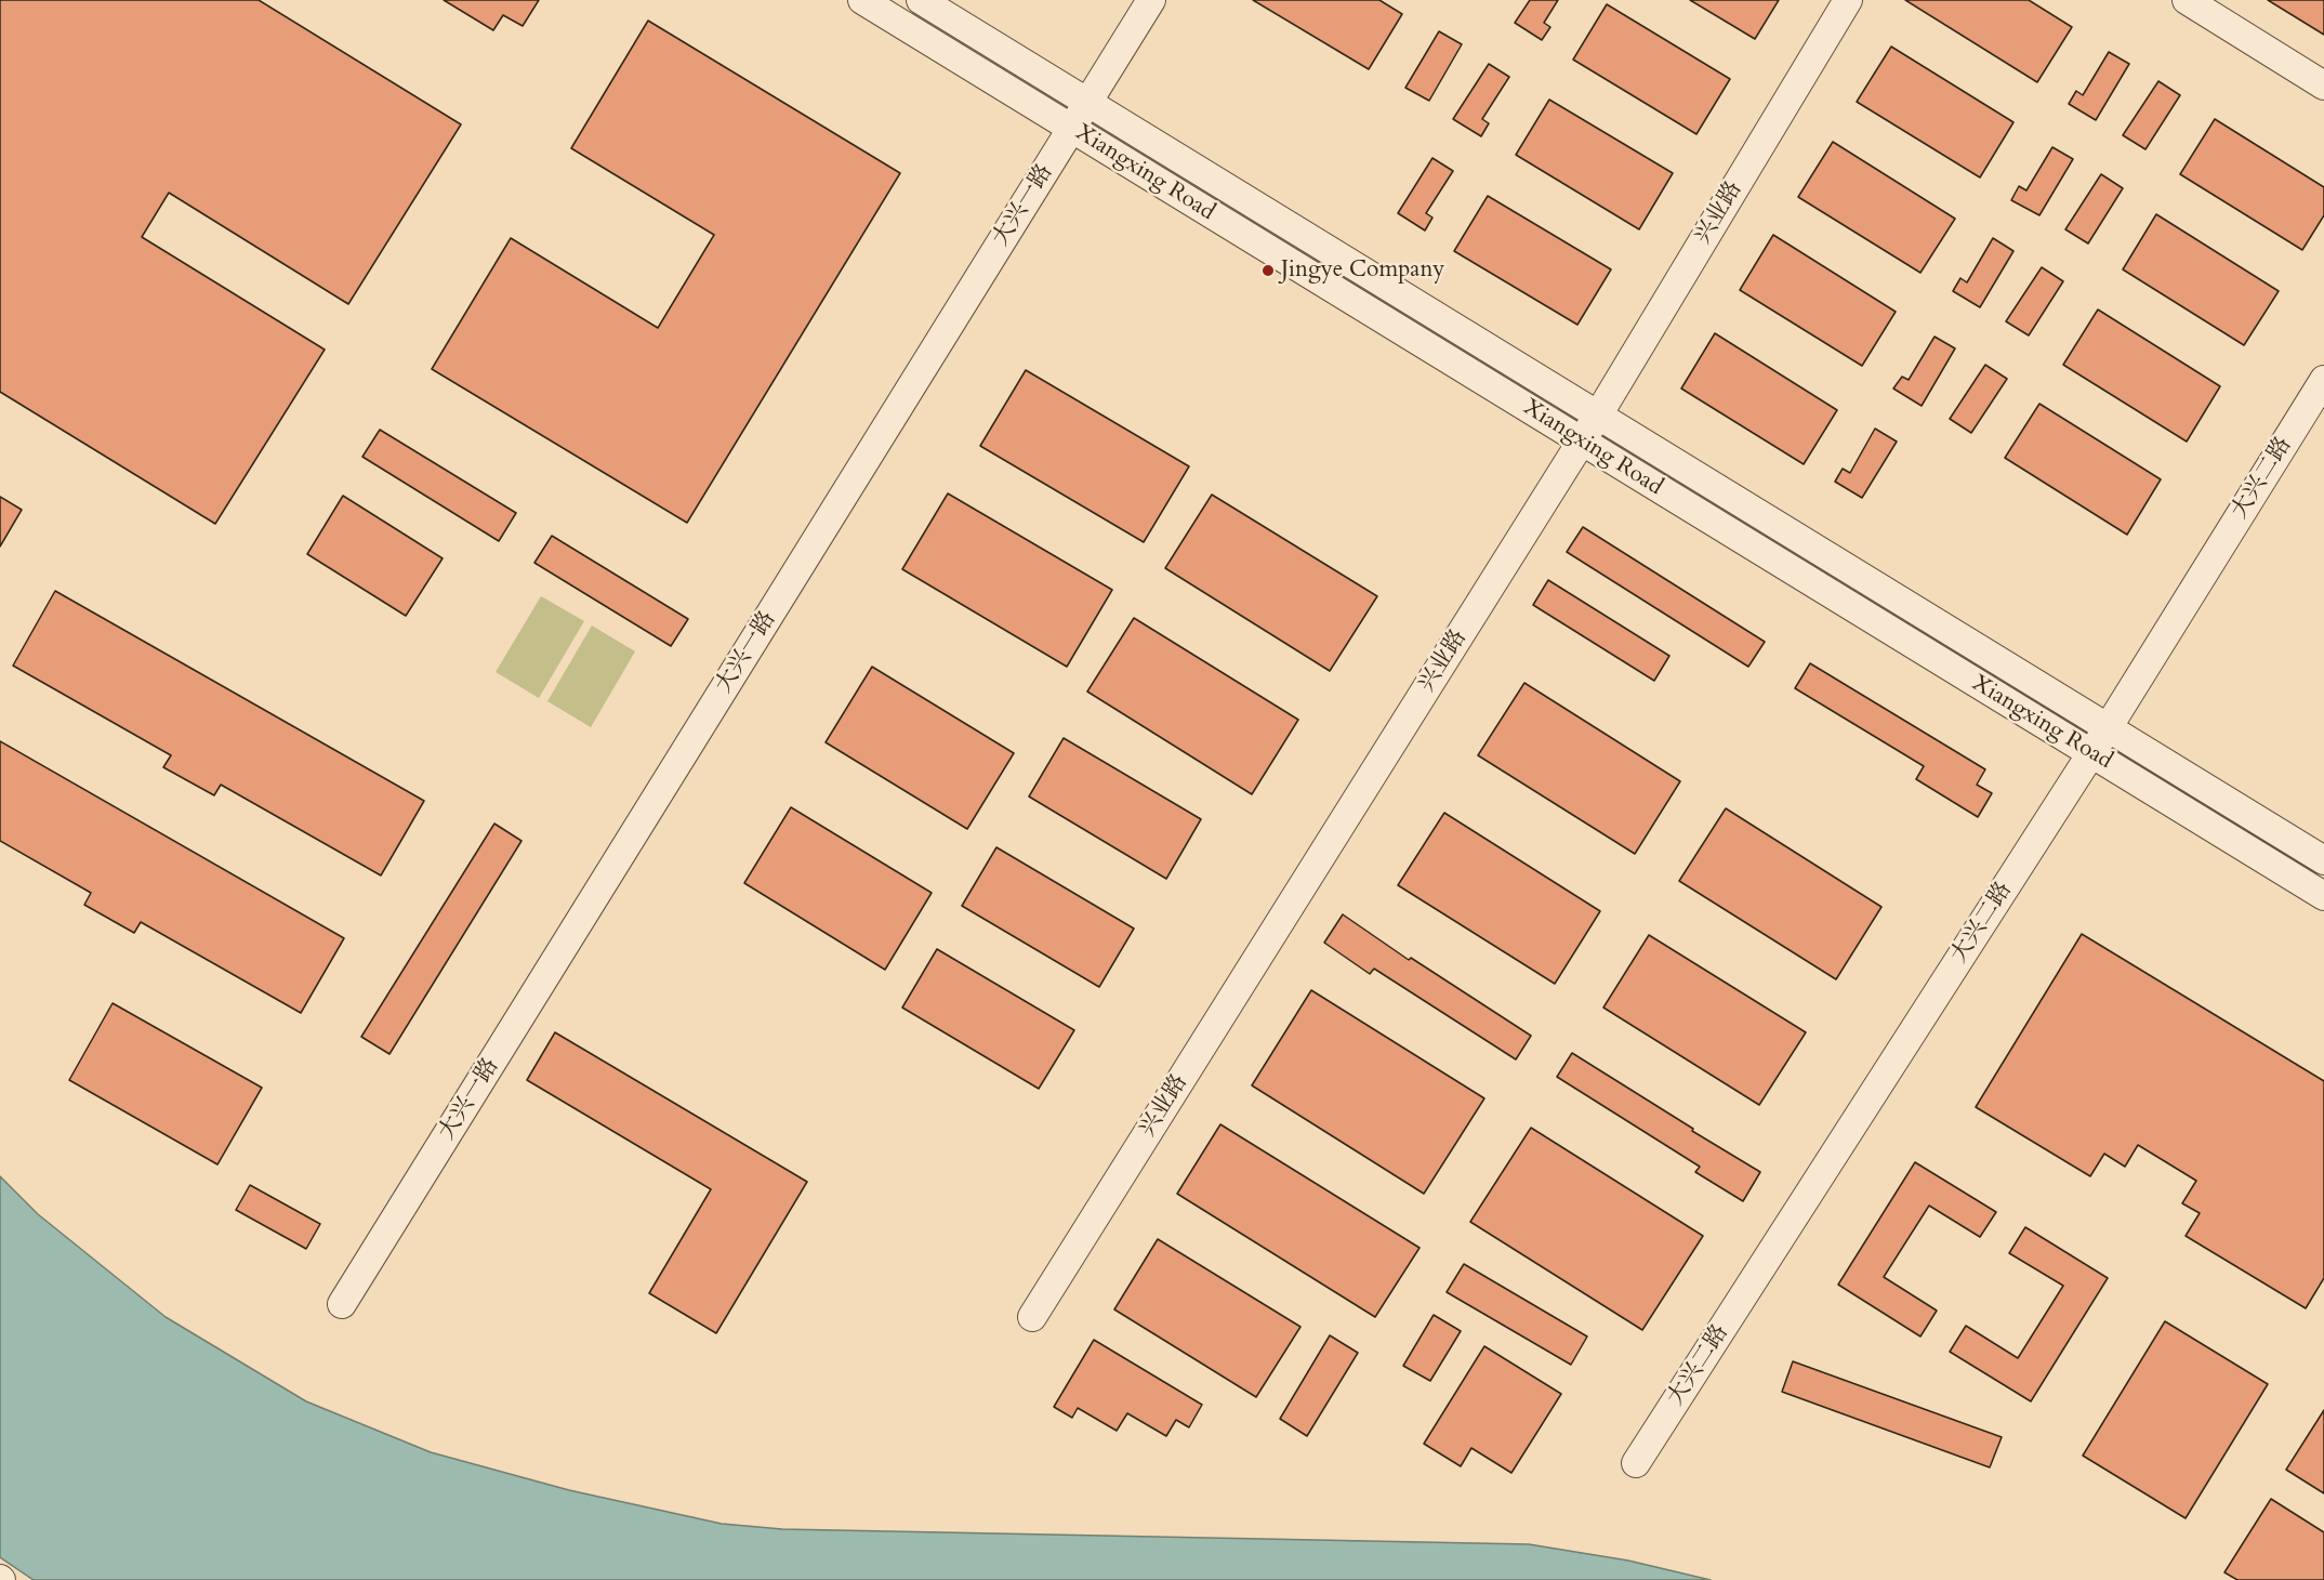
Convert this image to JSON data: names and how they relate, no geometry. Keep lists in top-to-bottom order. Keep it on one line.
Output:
{"streets":{"street":["Xiangxing Road","大兴一路","兴业路","大兴二路"]},"crossings":[["Xiangxing Road","大兴一路"],["Xiangxing Road","兴业路"],["Xiangxing Road","大兴二路"]],"places":["Jingye Company"]}
